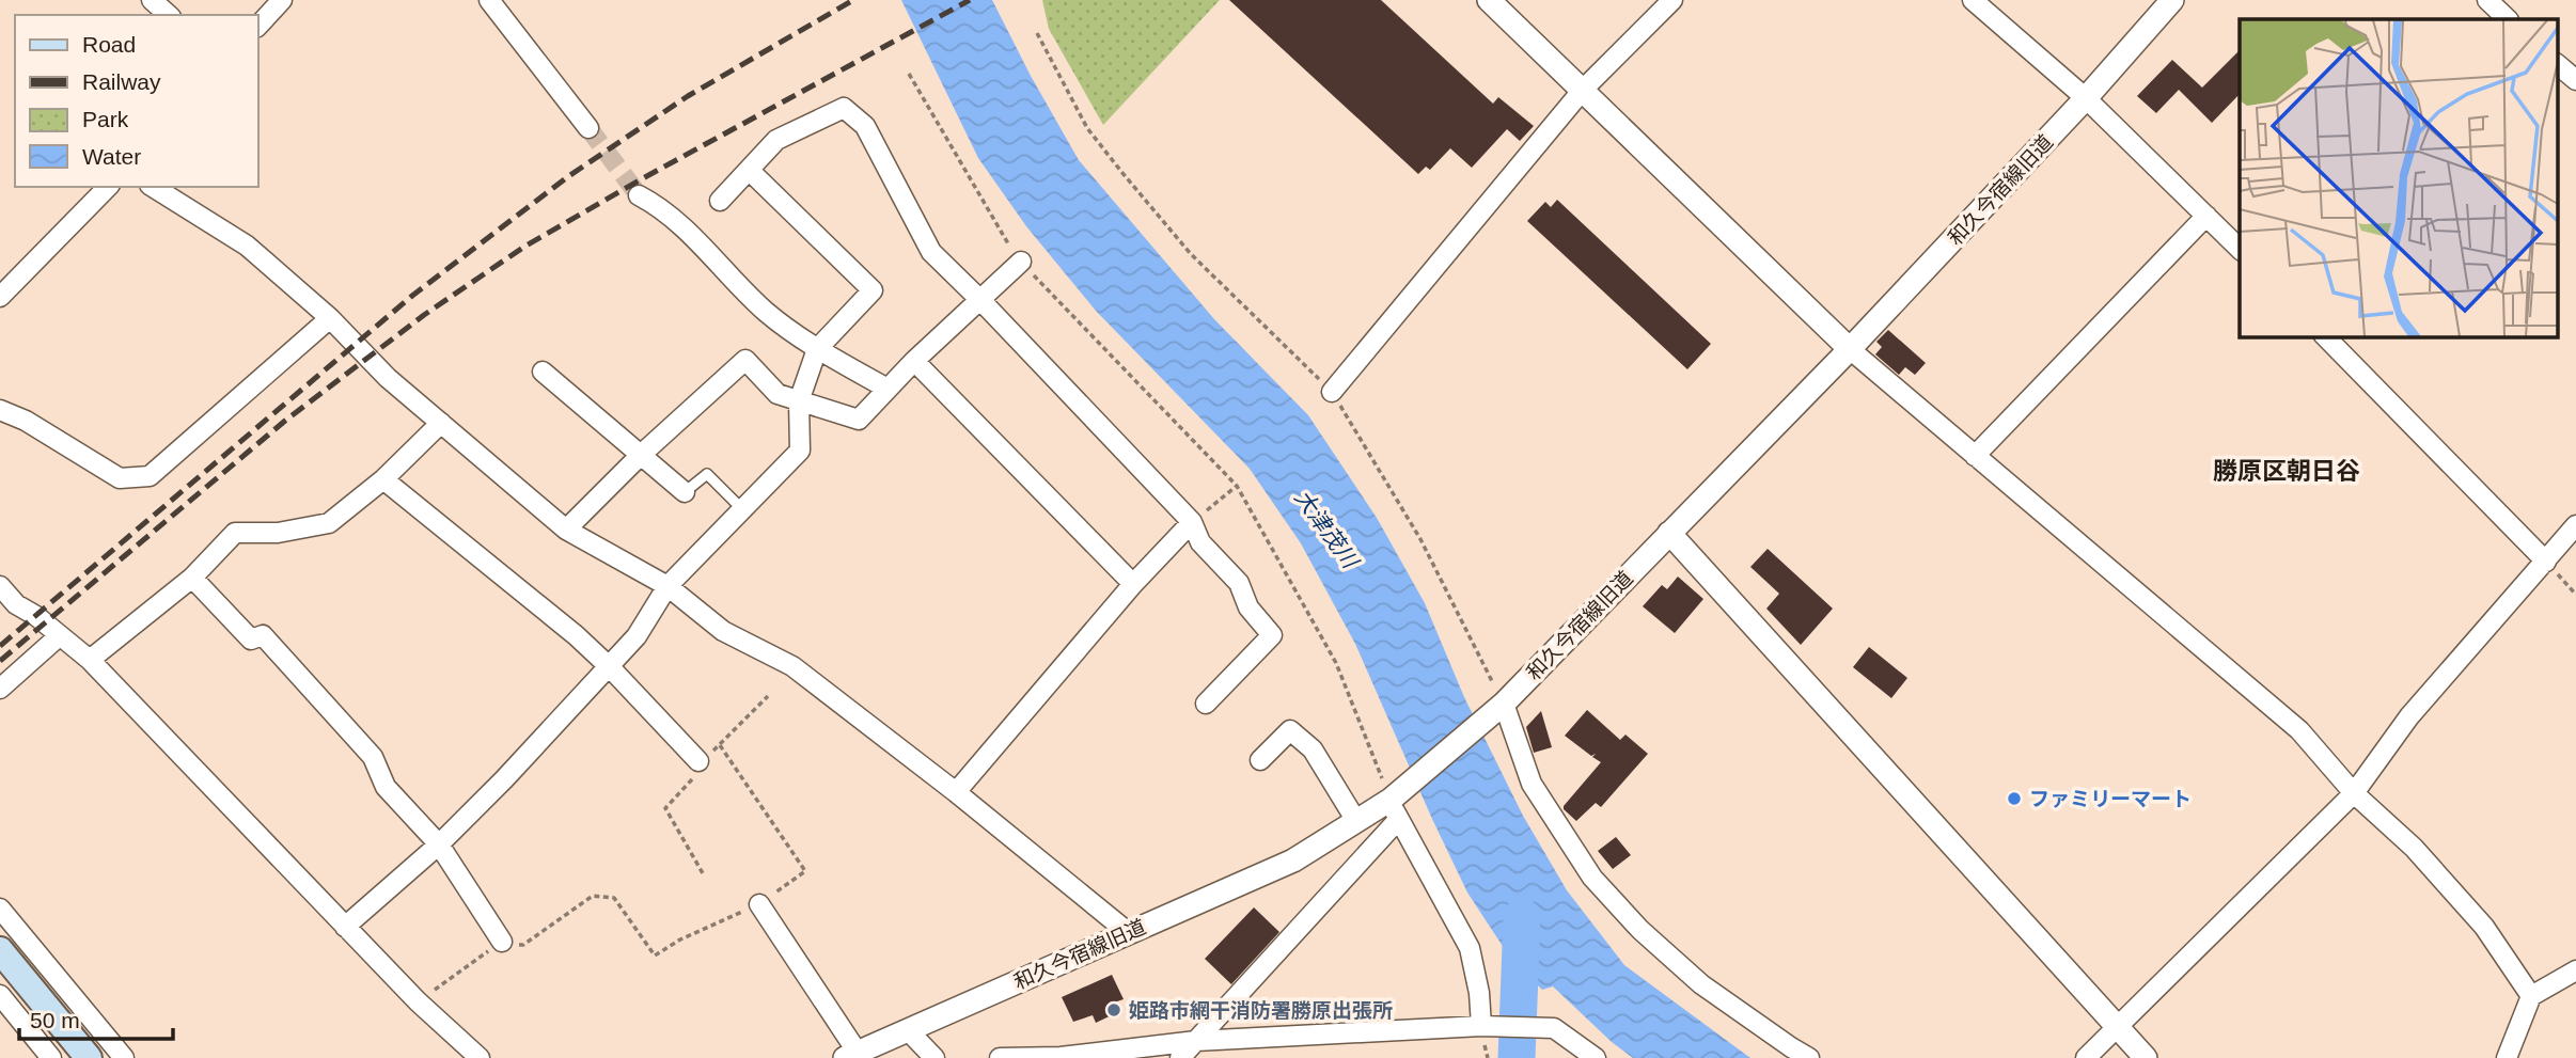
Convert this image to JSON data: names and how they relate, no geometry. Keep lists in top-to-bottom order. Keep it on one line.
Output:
{"streets":{"street":["和久今宿線旧道"]},"districts":["勝原区朝日谷"],"water":["大津茂川"],"places":["ファミリーマート","姫路市網干消防署勝原出張所"],"legend":["Road","Railway","Park","Water"],"scale_bar":"50 m"}
